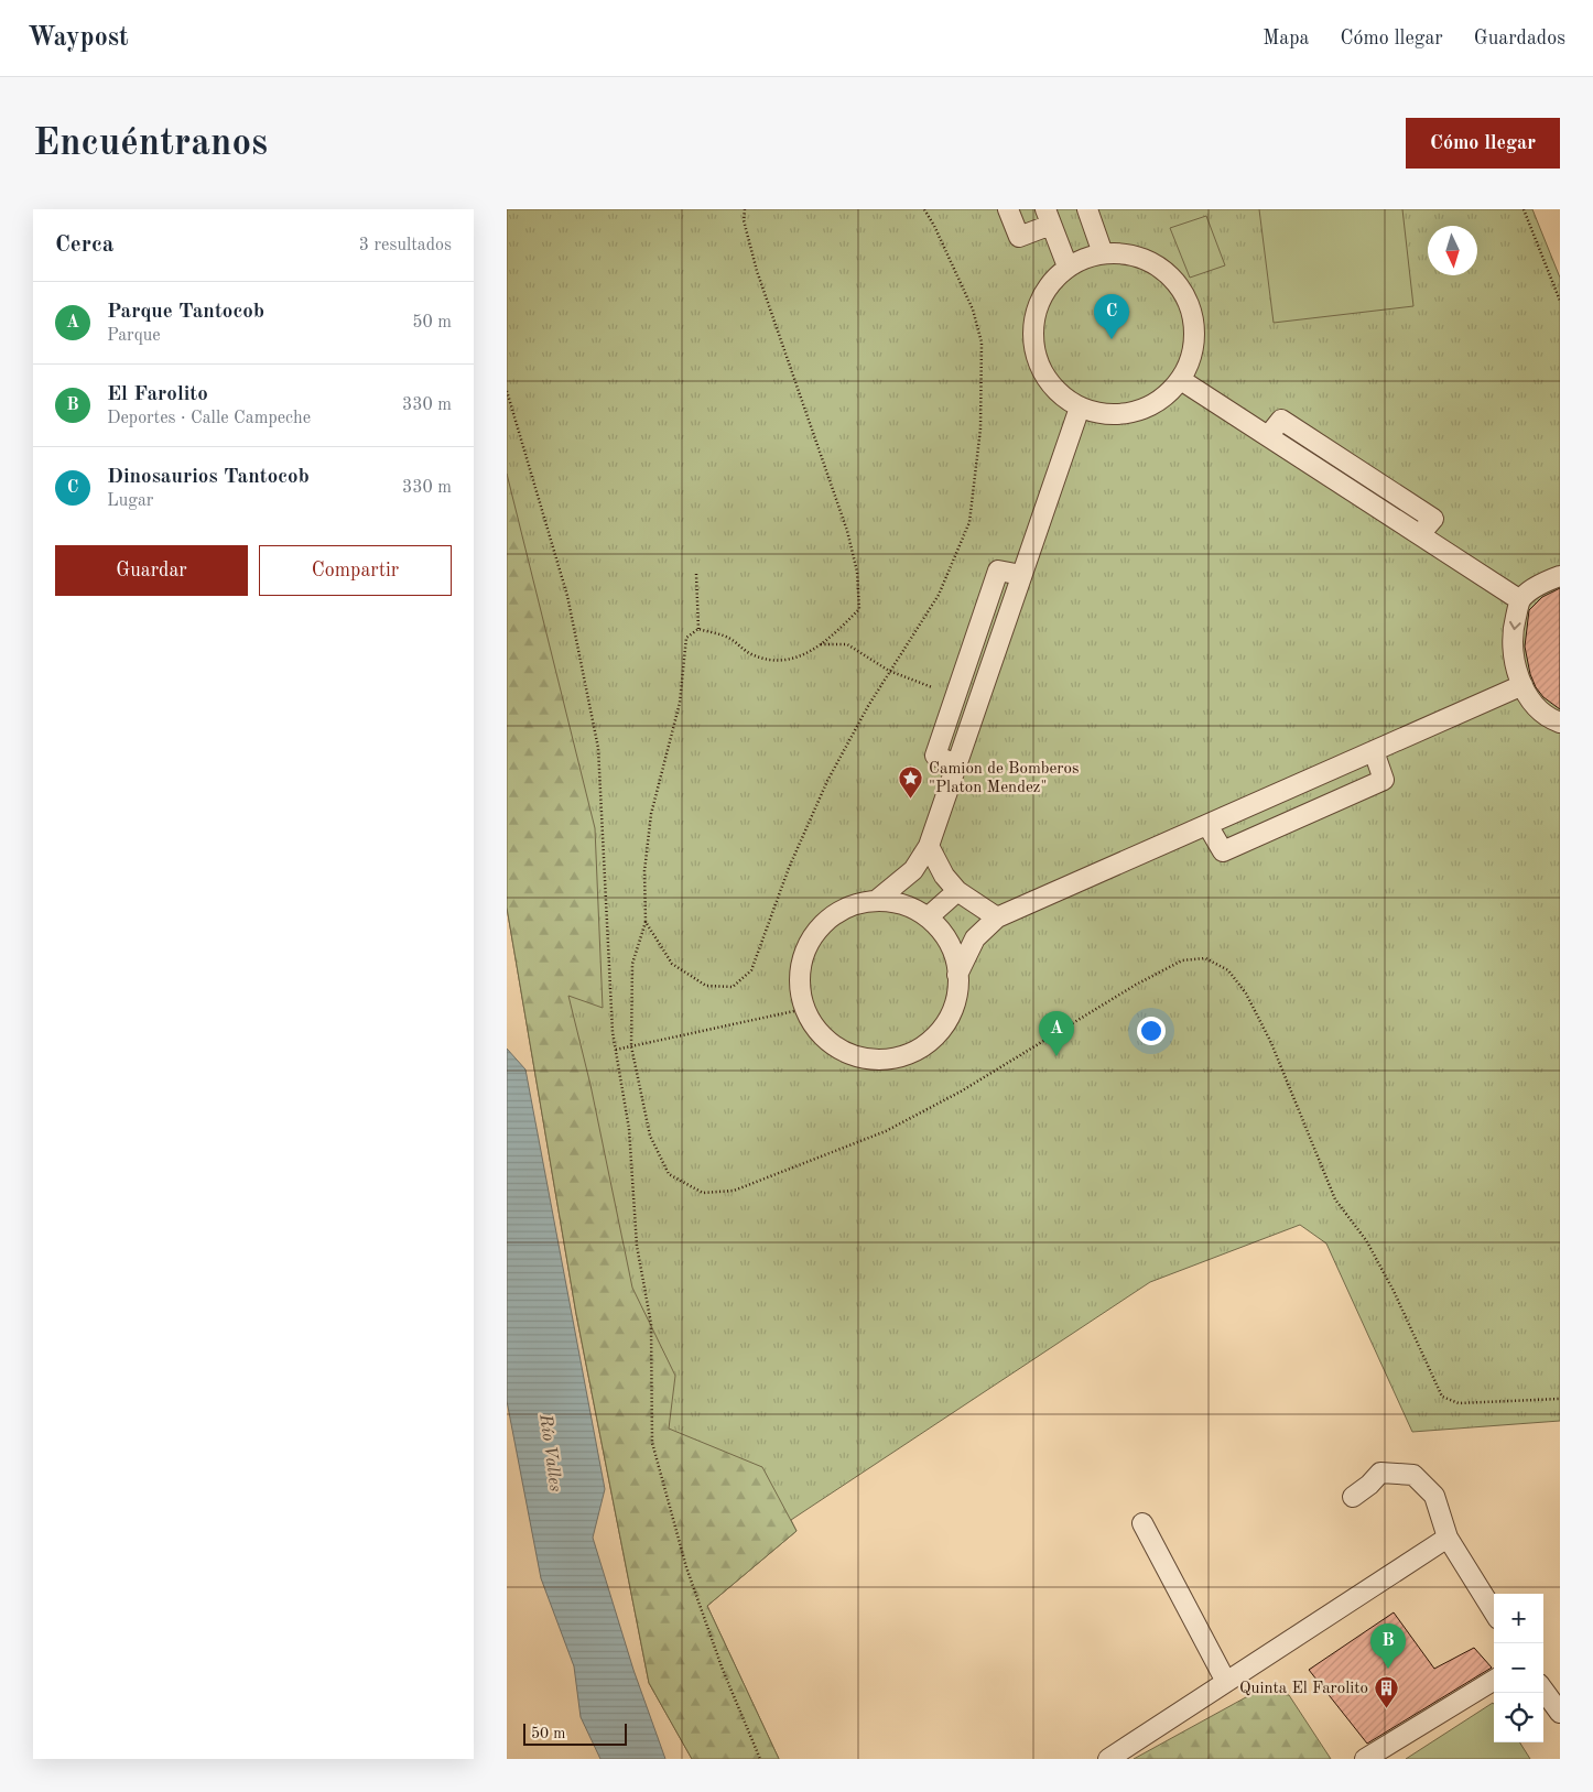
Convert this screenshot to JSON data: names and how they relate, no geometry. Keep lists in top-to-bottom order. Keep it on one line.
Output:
{"water":["Río Valles"],"places":{"place":["Camion de Bomberos \"Platon Mendez\""],"building":["Quinta El Farolito"]},"scale_bar":"50 m","north":"bottom","page":{"header":"Waypost","nav":["Mapa","Cómo llegar","Guardados"],"buttons":["Cómo llegar",["Guardar","Compartir"]],"title":"Encuéntranos","heading":["Cerca","3 resultados"],"list":[{"mark":"A","name":"Parque Tantocob","note":"Parque","value":"50 m"},{"mark":"B","name":"El Farolito","note":"Deportes · Calle Campeche","value":"330 m"},{"mark":"C","name":"Dinosaurios Tantocob","note":"Lugar","value":"330 m"}],"pins":["C","A","B"],"map_buttons":["+","−"],"scale":"50 m"}}
